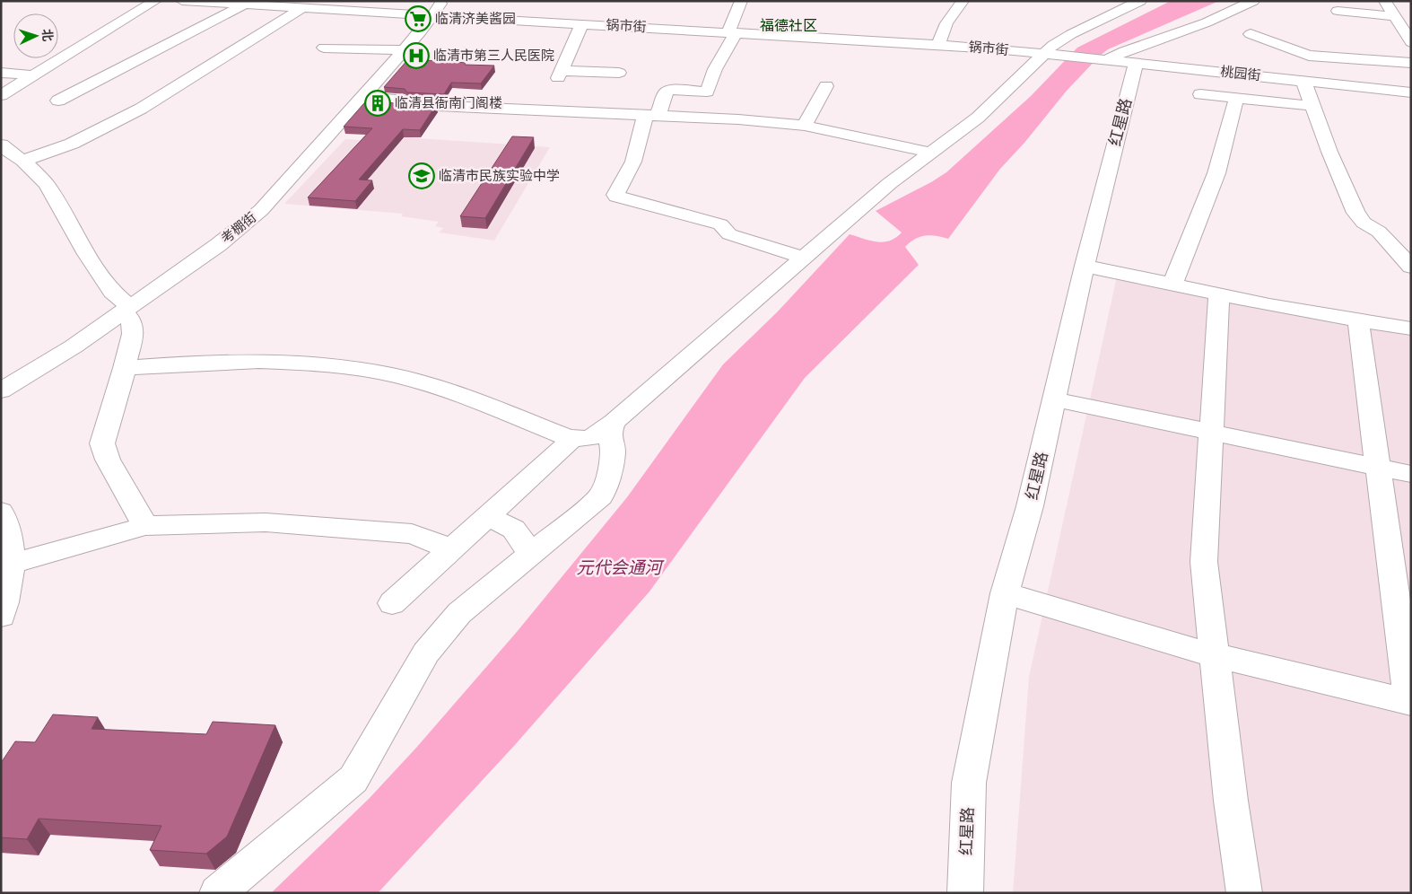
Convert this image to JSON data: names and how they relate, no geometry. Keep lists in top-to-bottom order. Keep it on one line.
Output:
{"streets":{"street":["锅市街","桃园街","红星路","考棚街"]},"crossings":[["锅市街","桃园街"],["锅市街","考棚街"],["桃园街","红星路"]],"districts":["福德社区"],"water":["元代会通河"],"places":{"supermarket":["临清济美酱园"],"hospital":["临清市第三人民医院"],"building":["临清县衙南门阁楼"],"school or university":["临清市民族实验中学"]},"north":"right"}
